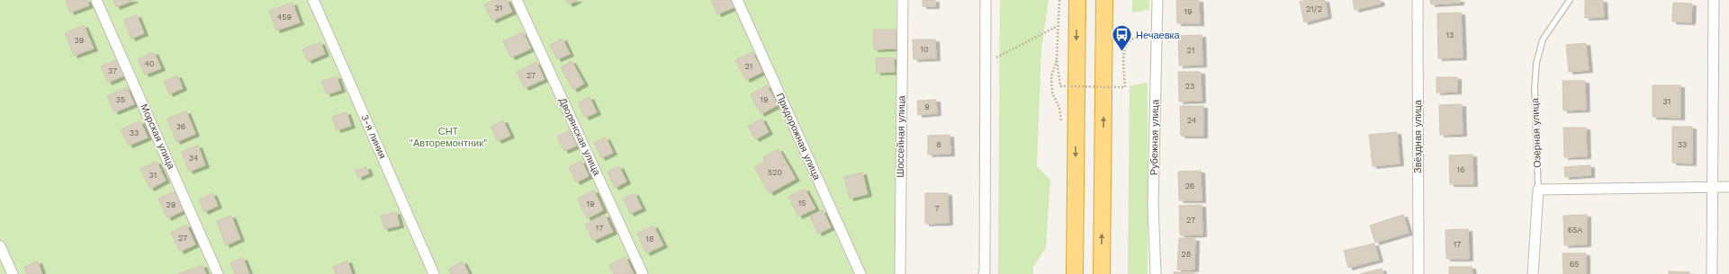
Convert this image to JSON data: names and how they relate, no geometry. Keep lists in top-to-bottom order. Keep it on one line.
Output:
{"streets":{"street":["Озёрная улица","Морская улица","3-я линия","Дворянская улица","Придорожная улица","Шоссейная улица","Звёздная улица","Рубежная улица"]},"parks":["СНТ \"Авторемонтник\""],"places":{"bus stop":["Нечаевка"]},"house_numbers":["31","21/2","19","459","13","39","10","21","40","21","37","27","23","35","19","31","9","24","36","33","8","33","34","16","520","31","26","15","19","29","7","27","17","65А","27","18","17","28","65"]}
